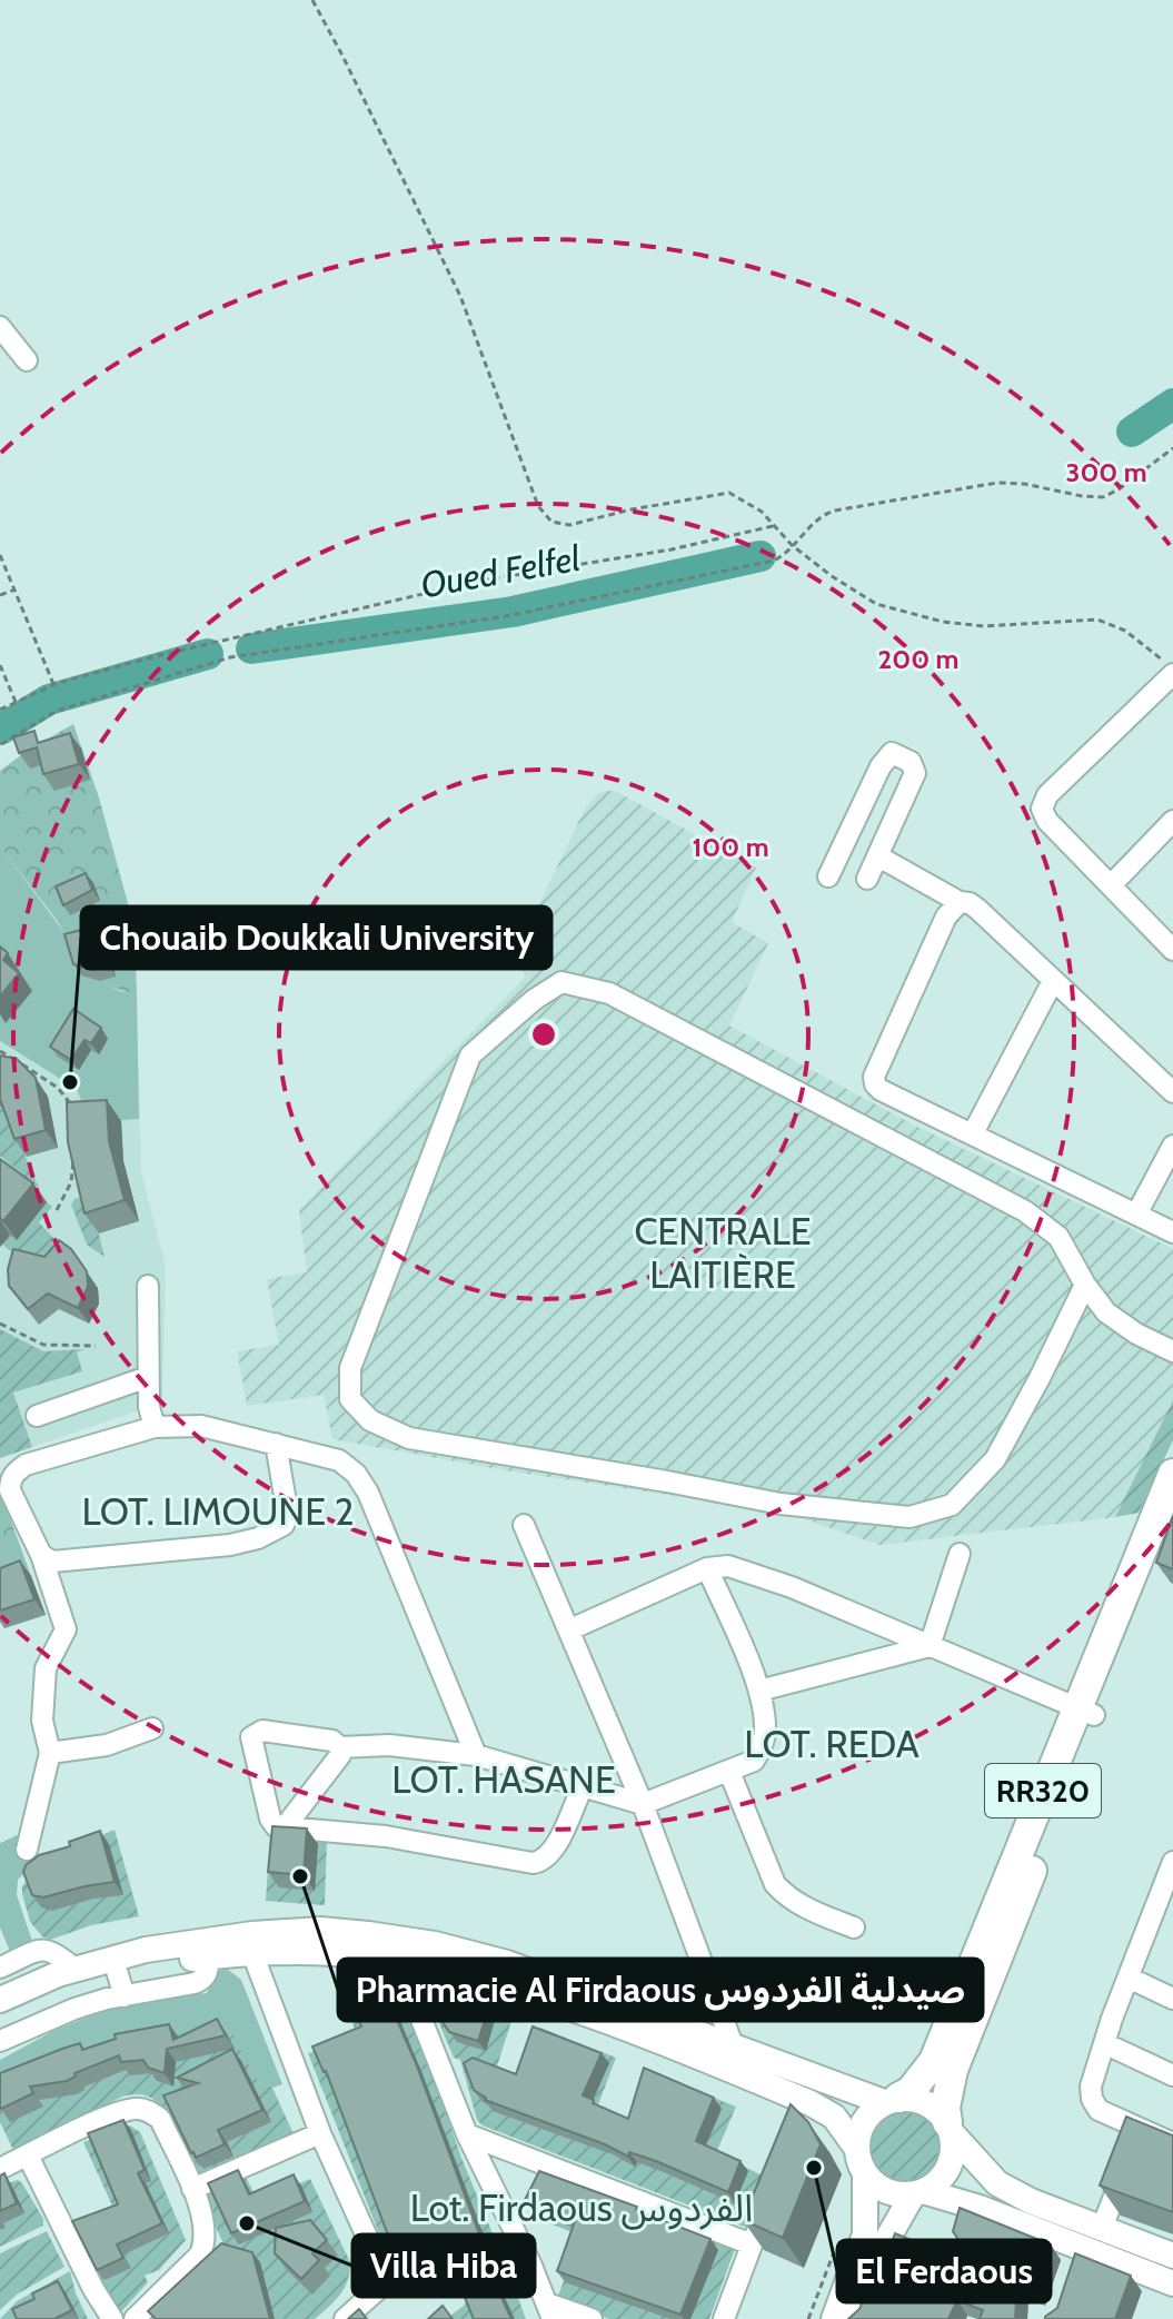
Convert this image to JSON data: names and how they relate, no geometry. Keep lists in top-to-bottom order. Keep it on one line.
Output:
{"streets":{"highway":["RR320"]},"districts":["CENTRALE LAITIÈRE","LOT. LIMOUNE 2","LOT. REDA","LOT. HASANE","Lot. Firdaous الفردوس"],"water":["Oued Felfel"],"places":["Chouaib Doukkali University","Pharmacie Al Firdaous صيدلية الفردوس","El Ferdaous","Villa Hiba"],"rings":["300 m","200 m","100 m"]}
